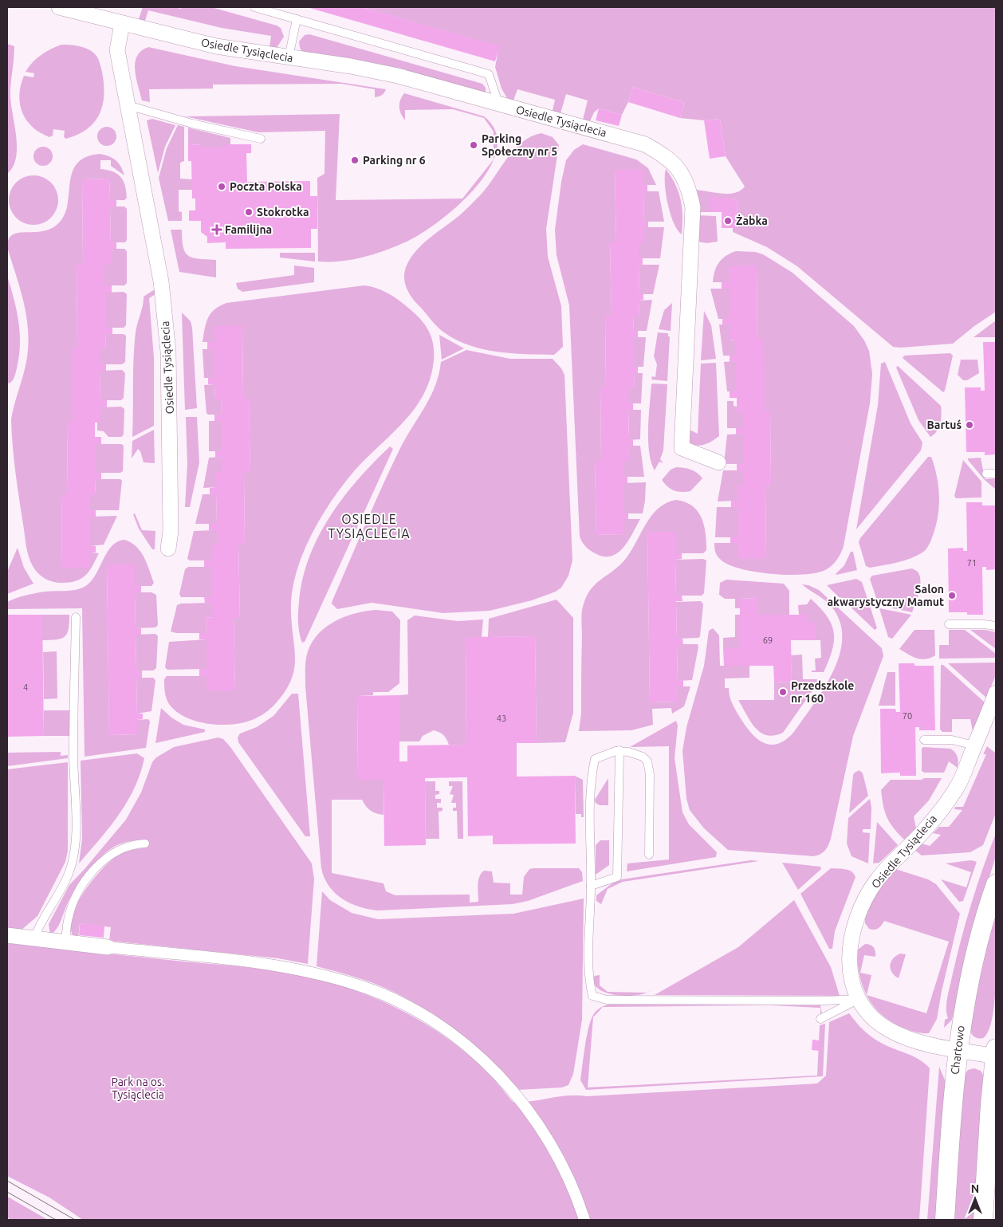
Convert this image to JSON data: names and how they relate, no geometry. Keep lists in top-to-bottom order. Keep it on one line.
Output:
{"streets":{"street":["Osiedle Tysiąclecia","Chartowo"]},"crossings":[["Osiedle Tysiąclecia","Chartowo"]],"districts":["OSIEDLE TYSIĄCLECIA"],"parks":["Park na os. Tysiąclecia"],"places":{"other":["Parking Społeczny nr 5","Parking nr 6","Poczta Polska","Stokrotka","Żabka","Bartuś","Salon akwarystyczny Mamut","Przedszkole nr 160"],"health":["Familijna"]},"house_numbers":["71","69","4","70","43"],"north":"top"}
